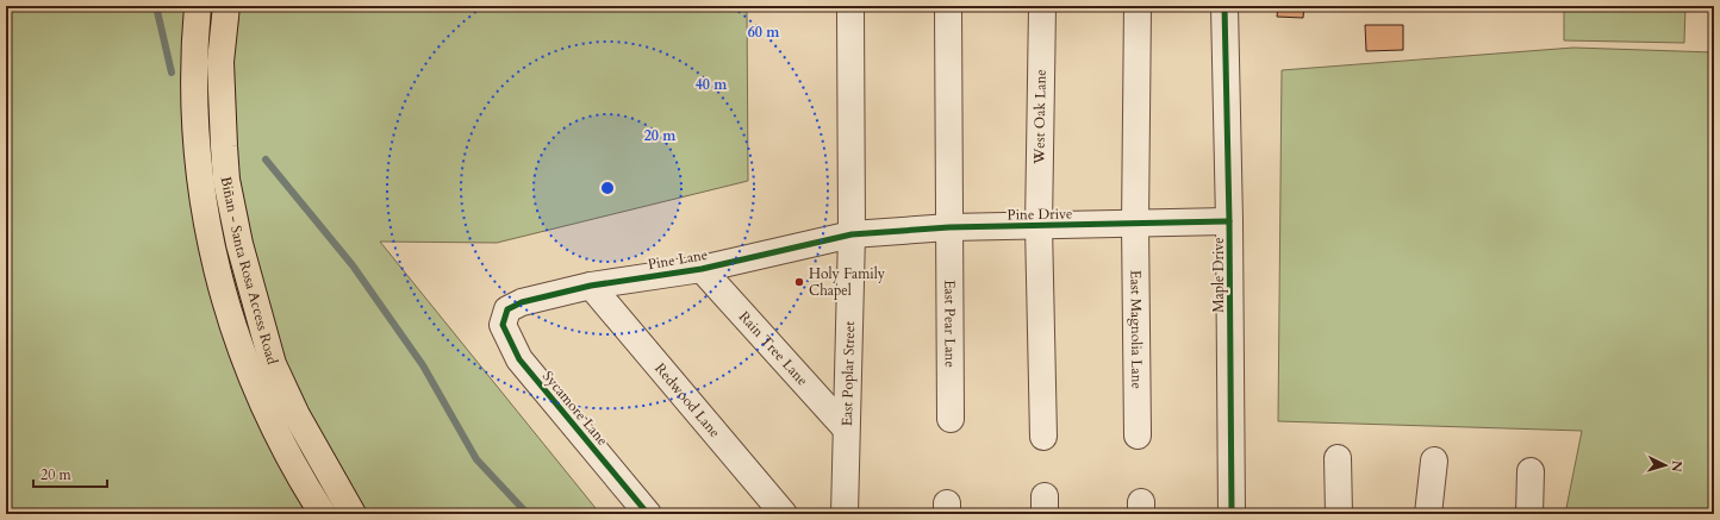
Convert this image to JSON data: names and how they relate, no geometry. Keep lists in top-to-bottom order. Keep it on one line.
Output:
{"streets":{"main road":["Biñan - Santa Rosa Access Road"],"street":["West Oak Lane","Pine Drive","Pine Lane","Maple Drive","East Pear Lane","East Magnolia Lane","Rain Tree Lane","East Poplar Street","Redwood Lane","Sycamore Lane"]},"crossings":[["West Oak Lane","Pine Drive"],["Pine Drive","Pine Lane"],["Pine Drive","Maple Drive"],["Pine Drive","East Pear Lane"],["Pine Drive","East Magnolia Lane"],["Pine Drive","East Poplar Street"],["Pine Lane","Rain Tree Lane"],["Pine Lane","East Poplar Street"],["Pine Lane","Redwood Lane"],["Pine Lane","Sycamore Lane"],["Rain Tree Lane","East Poplar Street"]],"places":["Holy Family Chapel"],"scale_bar":"20 m","north":"right","rings":["60 m","40 m","20 m"]}
